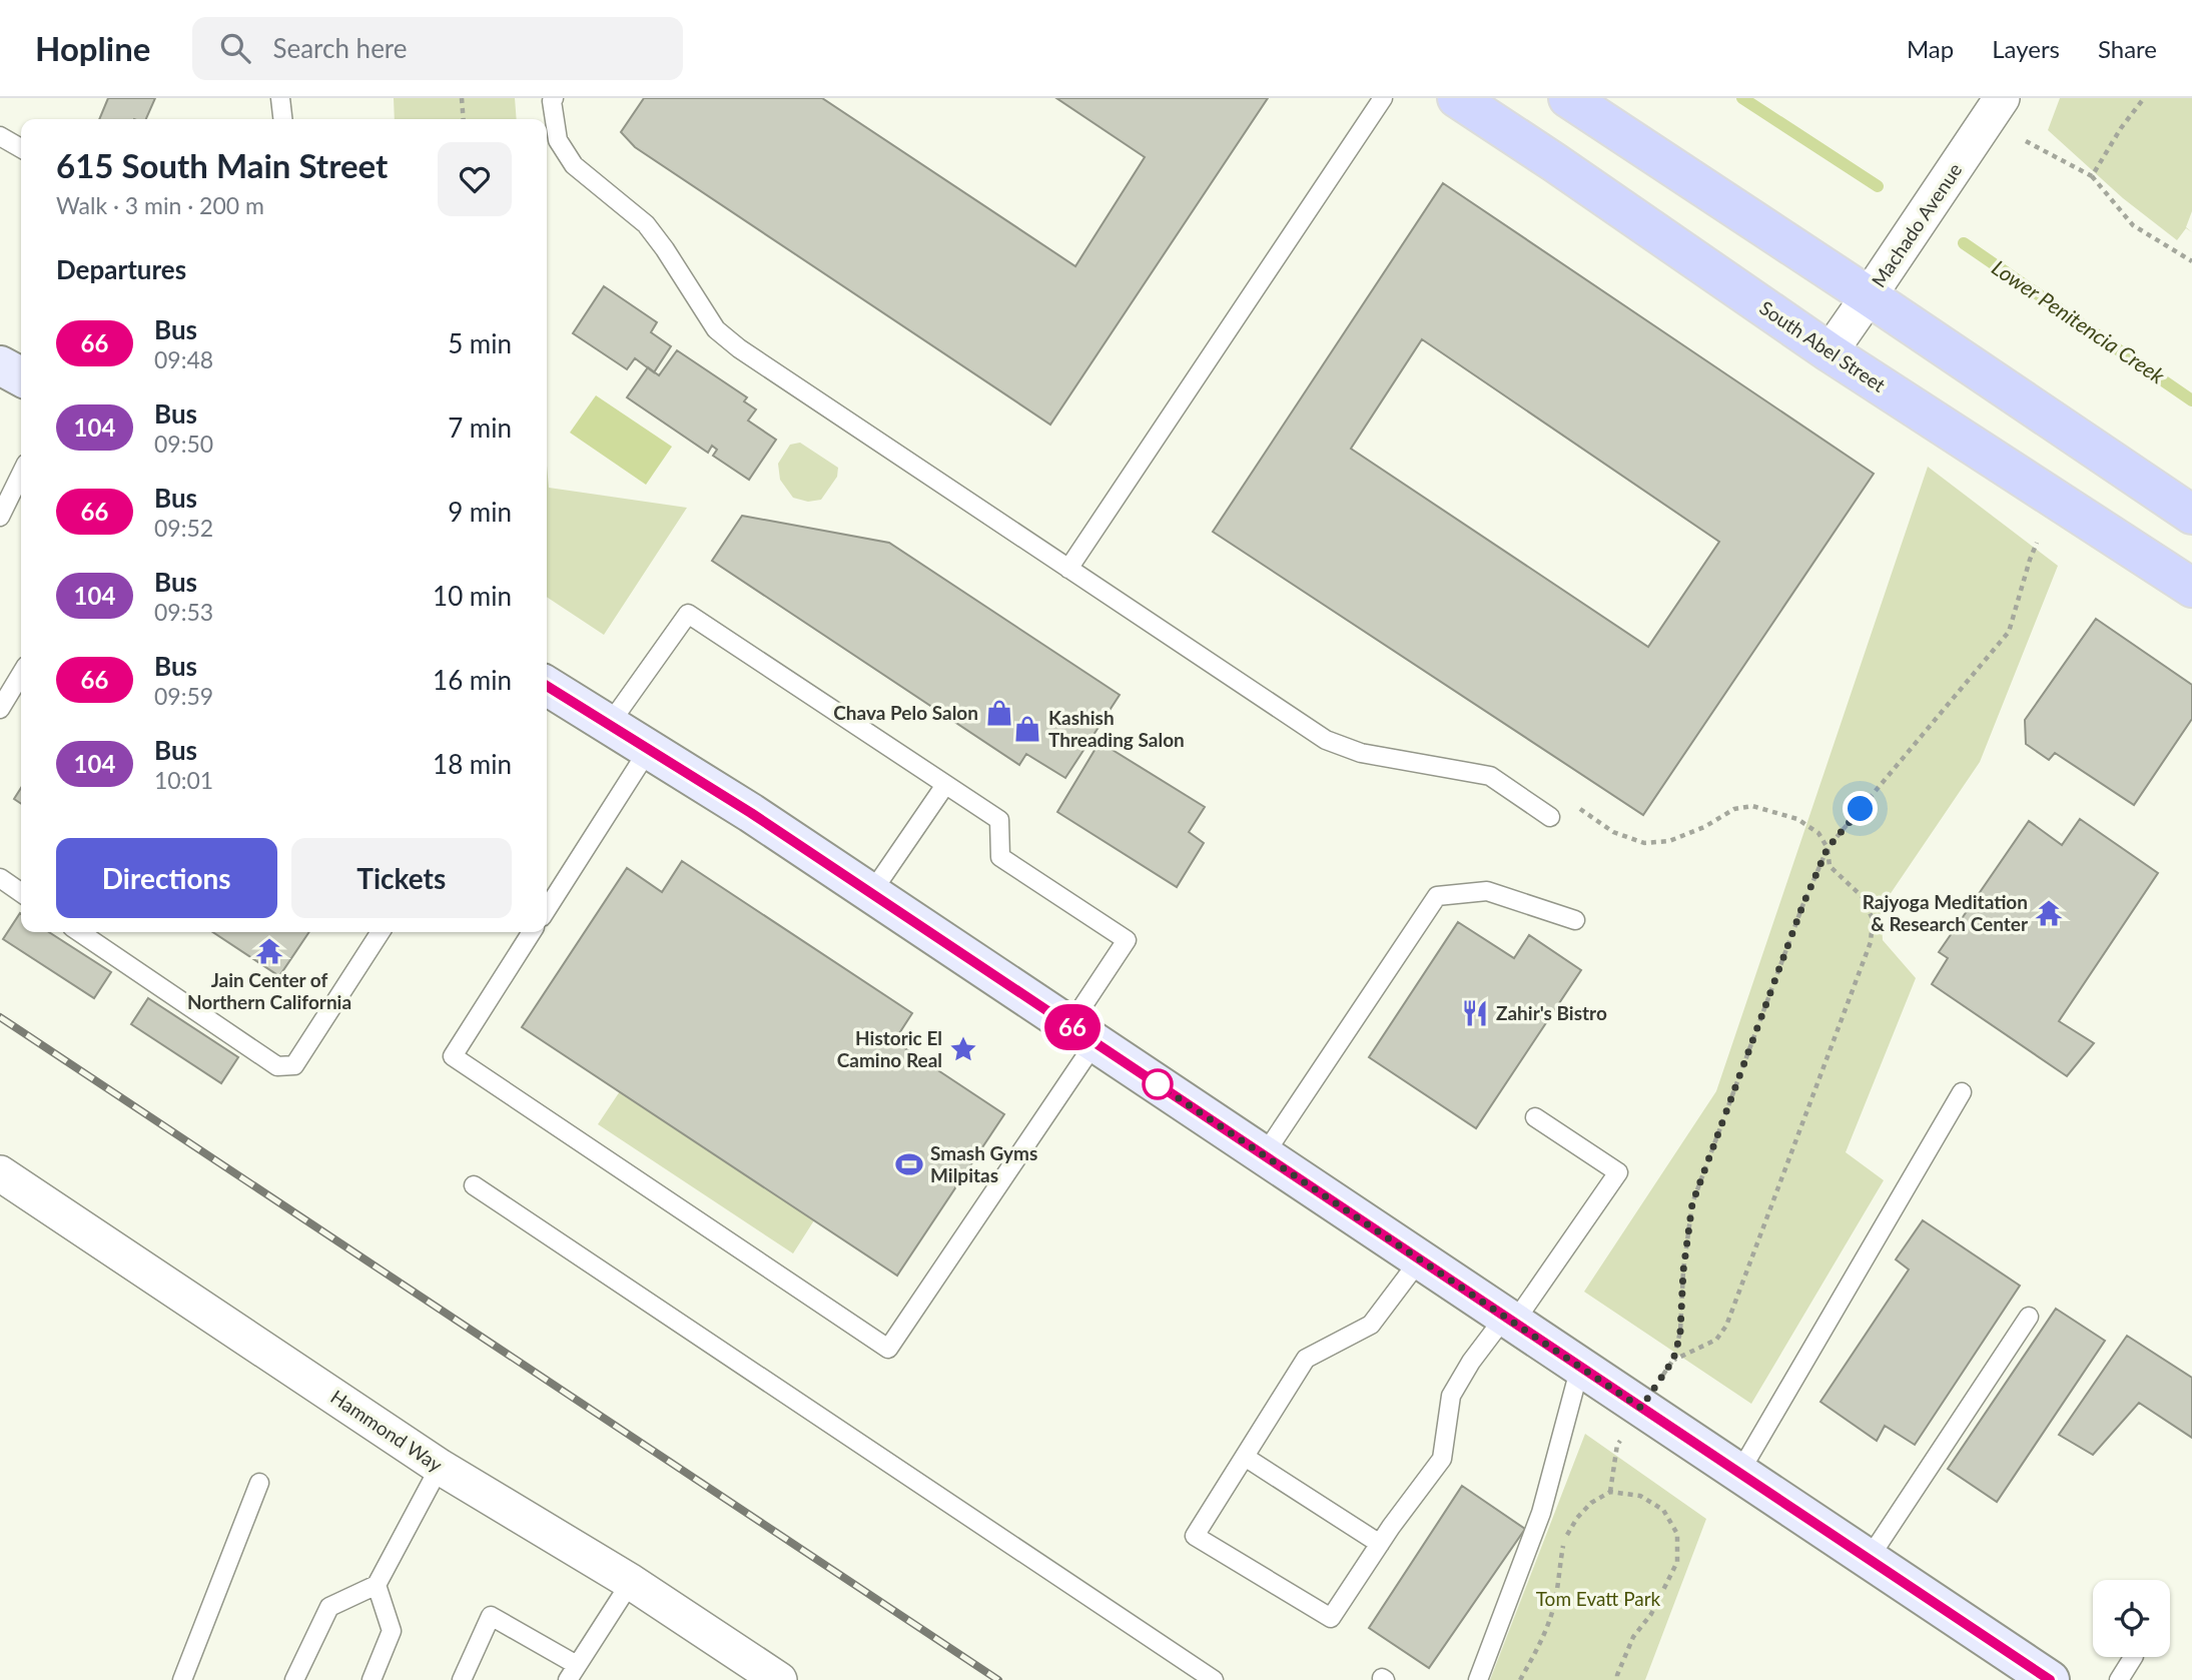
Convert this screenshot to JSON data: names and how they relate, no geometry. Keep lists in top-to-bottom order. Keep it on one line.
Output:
{"streets":{"main road":["South Abel Street"],"street":["Machado Avenue","Hammond Way"]},"crossings":[["Machado Avenue","South Abel Street"]],"water":["Lower Penitencia Creek"],"parks":["Tom Evatt Park"],"places":{"shop":["Chava Pelo Salon","Kashish Threading Salon"],"temple":["Rajyoga Meditation & Research Center","Jain Center of Northern California"],"restaurant":["Zahir's Bistro"],"place":["Historic El Camino Real"],"sports":["Smash Gyms Milpitas"]},"lines":["bus line 66"],"page":{"header":"Hopline","search":"Search here","nav":["Map","Layers","Share"],"on_map":"66","heading":[["615 South Main Street","Walk · 3 min · 200 m"],"Departures"],"list":[{"mark":"66","name":"Bus","note":"09:48","value":"5 min"},{"mark":"104","name":"Bus","note":"09:50","value":"7 min"},{"mark":"66","name":"Bus","note":"09:52","value":"9 min"},{"mark":"104","name":"Bus","note":"09:53","value":"10 min"},{"mark":"66","name":"Bus","note":"09:59","value":"16 min"},{"mark":"104","name":"Bus","note":"10:01","value":"18 min"}],"buttons":["Directions","Tickets"]}}
